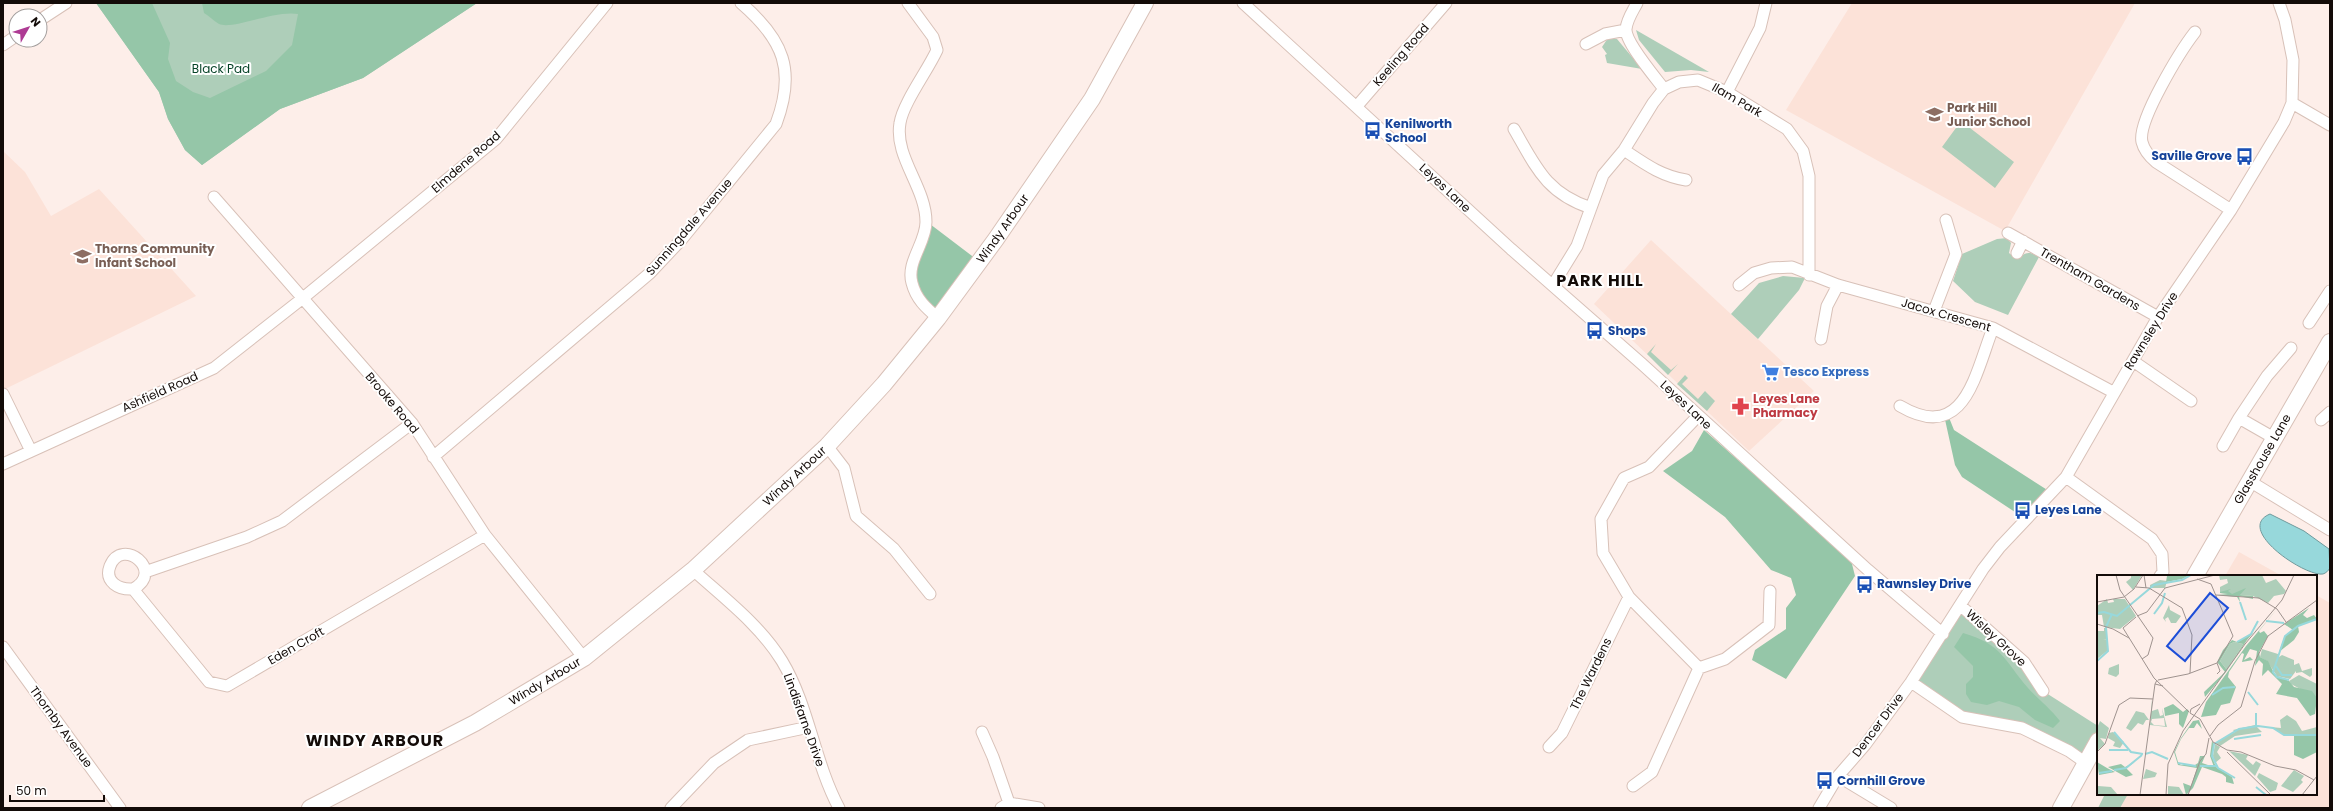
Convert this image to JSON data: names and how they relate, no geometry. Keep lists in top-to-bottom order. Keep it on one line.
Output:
{"streets":{"street":["Keeling Road","Ilam Park","Elmdene Road","Leyes Lane","Sunningdale Avenue","Windy Arbour","Trentham Gardens","Jacox Crescent","Rawnsley Drive","Ashfield Road","Brooke Road","Glasshouse Lane","Wisley Grove","Eden Croft","The Wardens","Lindisfarne Drive","Dencer Drive","Thornby Avenue"]},"crossings":[["Keeling Road","Leyes Lane"],["Ilam Park","Jacox Crescent"],["Elmdene Road","Ashfield Road"],["Elmdene Road","Brooke Road"],["Leyes Lane","Rawnsley Drive"],["Sunningdale Avenue","Brooke Road"],["Windy Arbour","Brooke Road"],["Windy Arbour","Lindisfarne Drive"],["Trentham Gardens","Rawnsley Drive"],["Jacox Crescent","Rawnsley Drive"],["Rawnsley Drive","Wisley Grove"],["Ashfield Road","Brooke Road"],["Brooke Road","Eden Croft"]],"districts":["PARK HILL","WINDY ARBOUR"],"parks":["Black Pad"],"places":{"school or university":["Park Hill Junior School","Thorns Community Infant School"],"bus stop":["Kenilworth School","Saville Grove","Shops","Leyes Lane","Rawnsley Drive","Cornhill Grove"],"supermarket":["Tesco Express"],"pharmacy":["Leyes Lane Pharmacy"]},"scale_bar":"50 m","north":"top right"}
